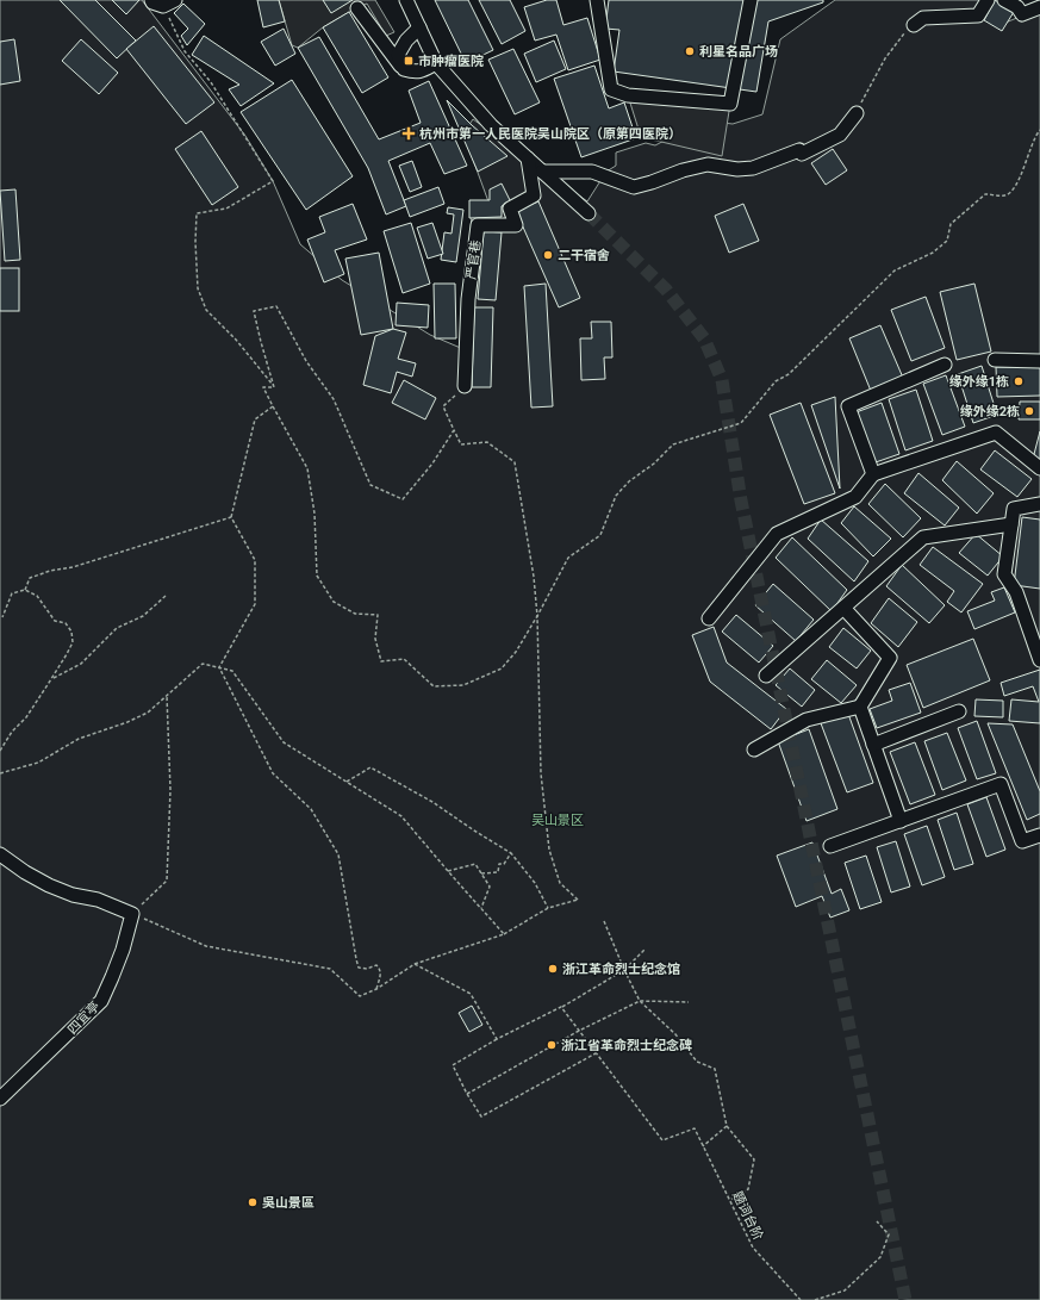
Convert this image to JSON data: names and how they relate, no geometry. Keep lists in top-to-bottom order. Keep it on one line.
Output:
{"streets":{"street":["严官巷","四宜亭"],"path":["题词台阶"]},"parks":["吴山景区"],"places":{"other":["利星名品广场","二干宿舍","缘外缘1栋","缘外缘2栋","浙江革命烈士纪念馆","浙江省革命烈士纪念碑","吳山景區"],"transit":["市肿瘤医院"],"health":["杭州市第一人民医院吴山院区（原第四医院）"]}}
